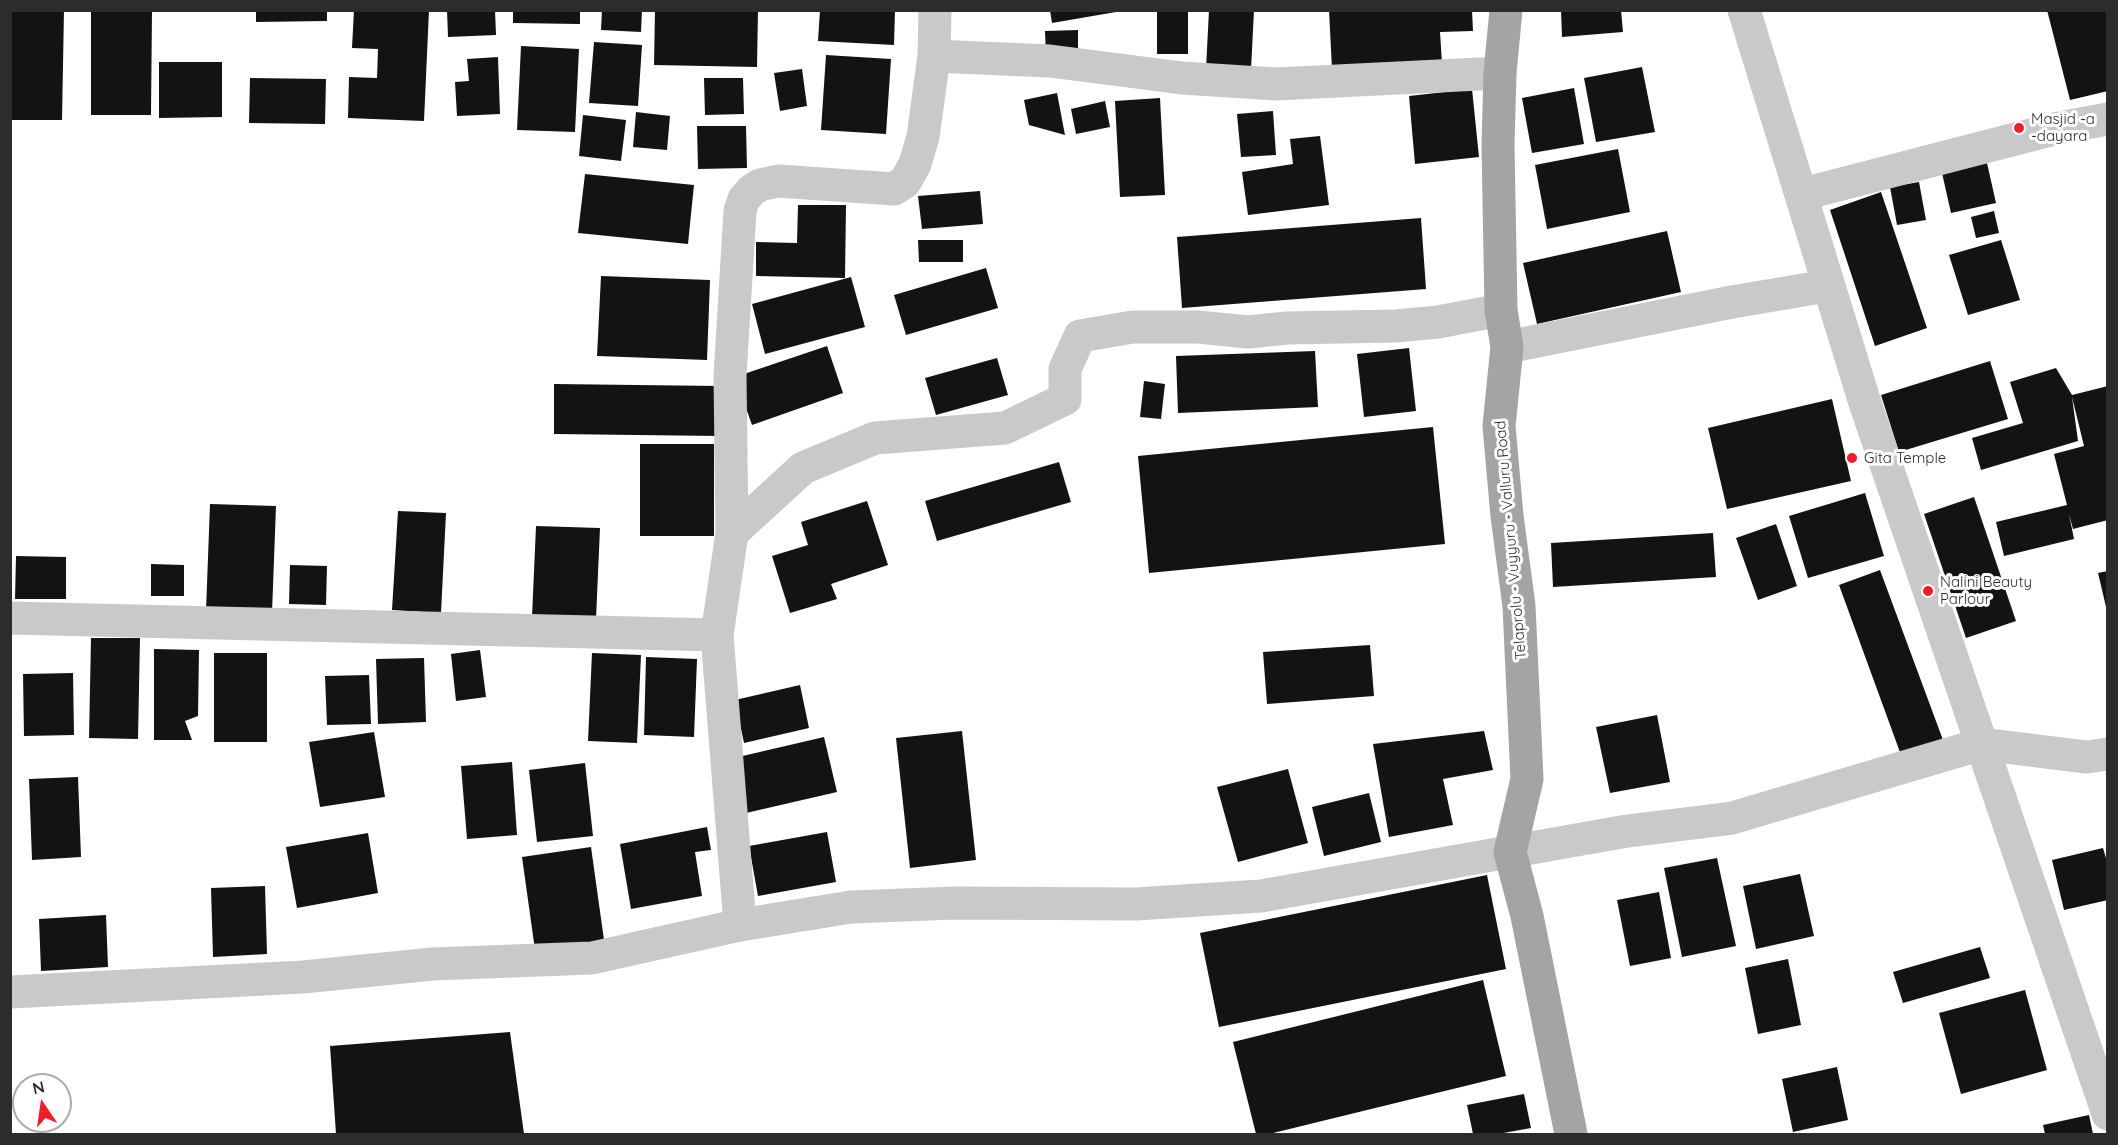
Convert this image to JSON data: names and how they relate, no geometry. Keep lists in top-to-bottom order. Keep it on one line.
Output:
{"streets":{"main road":["Telaprolu - Vuyyuru - Valluru Road"]},"places":["Masjid -a -dayara","Gita Temple","Nalini Beauty Parlour"],"north":"top"}
